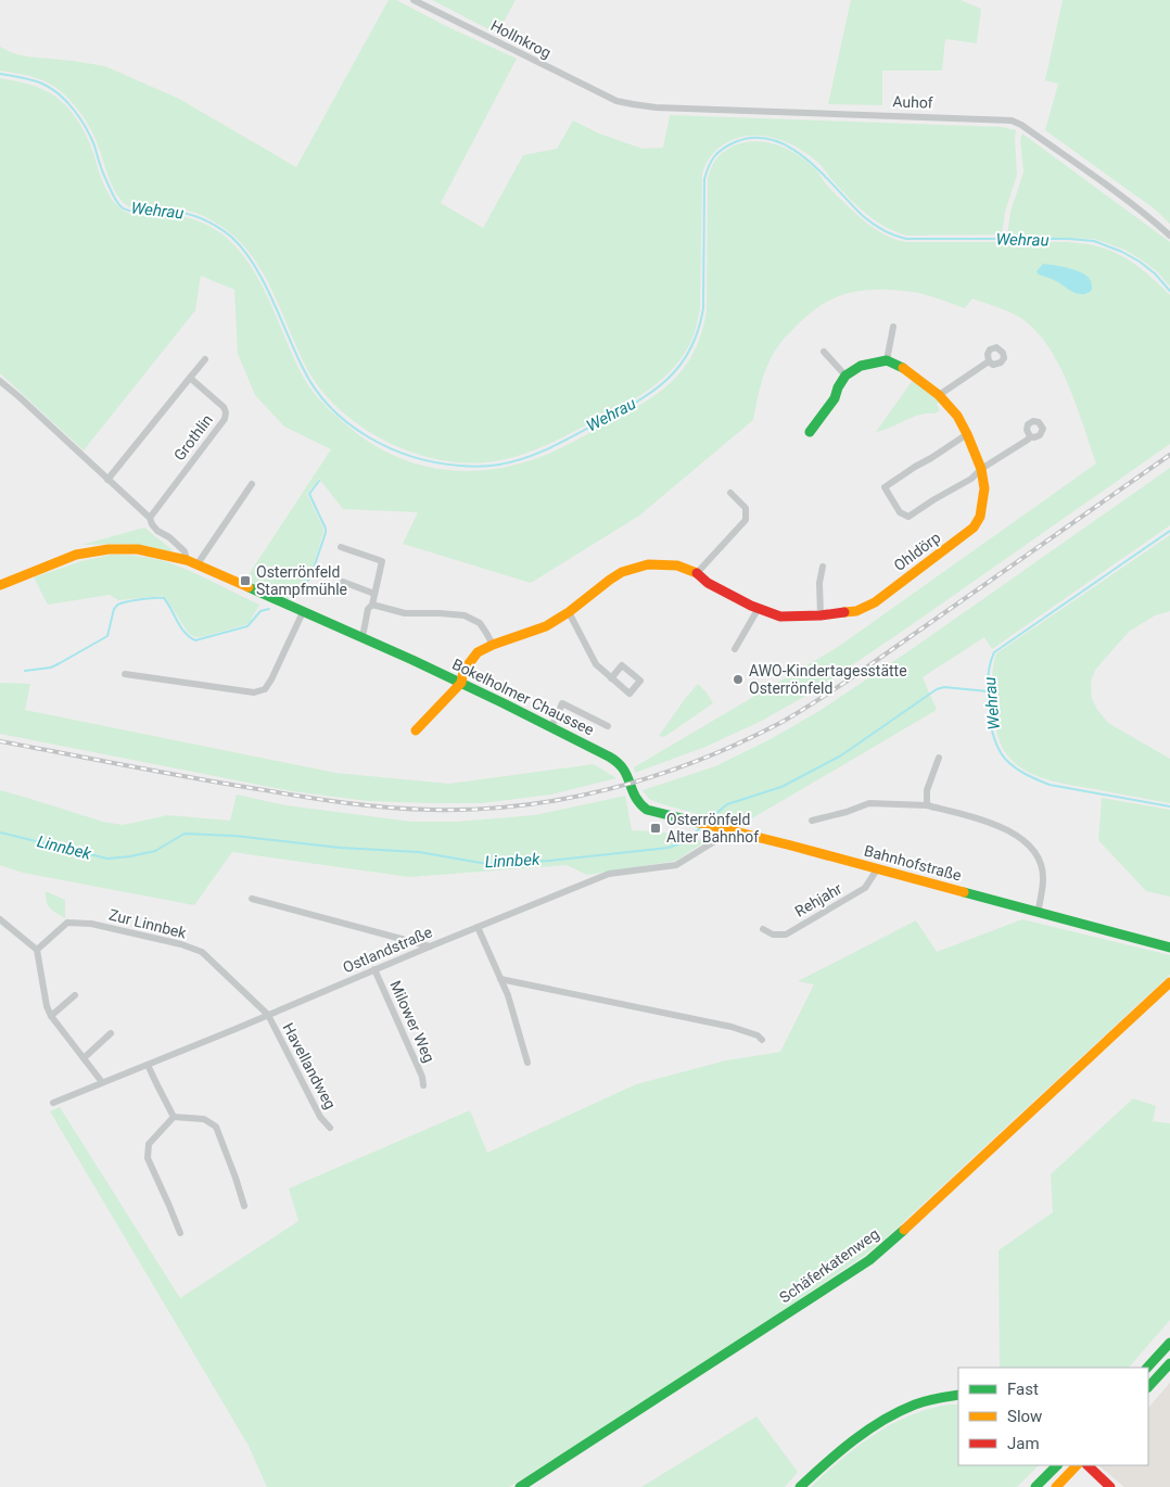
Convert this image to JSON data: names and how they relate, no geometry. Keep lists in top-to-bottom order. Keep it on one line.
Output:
{"streets":{"main road":["Ohldörp","Bokelholmer Chaussee","Bahnhofstraße","Schäferkatenweg"],"street":["Hollnkrog","Auhof","Grothlin","Rehjahr","Zur Linnbek","Ostlandstraße","Milower Weg","Havellandweg"]},"crossings":[["Hollnkrog","Auhof"],["Ohldörp","Bokelholmer Chaussee"],["Bokelholmer Chaussee","Bahnhofstraße"],["Bahnhofstraße","Rehjahr"],["Bahnhofstraße","Ostlandstraße"],["Zur Linnbek","Ostlandstraße"],["Zur Linnbek","Havellandweg"],["Ostlandstraße","Milower Weg"],["Ostlandstraße","Havellandweg"]],"water":["Wehrau","Linnbek"],"places":{"transit":["Osterrönfeld Stampfmühle","Osterrönfeld Alter Bahnhof"],"other":["AWO-Kindertagesstätte Osterrönfeld"]},"legend":["Fast","Slow","Jam"]}
